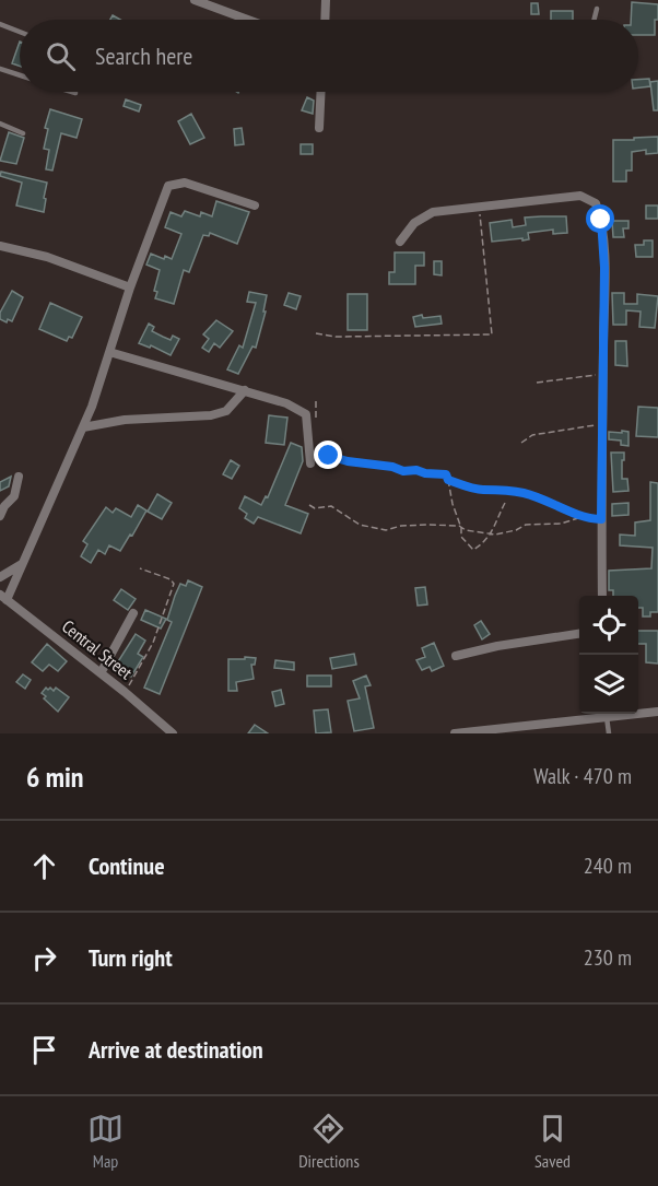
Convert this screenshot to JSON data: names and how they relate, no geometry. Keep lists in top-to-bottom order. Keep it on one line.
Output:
{"streets":{"street":["Central Street"]},"page":{"search":"Search here","heading":["6 min","Walk · 470 m"],"list":[["Continue","240 m"],["Turn right","230 m"],"Arrive at destination"],"nav":["Map","Directions","Saved"]}}
